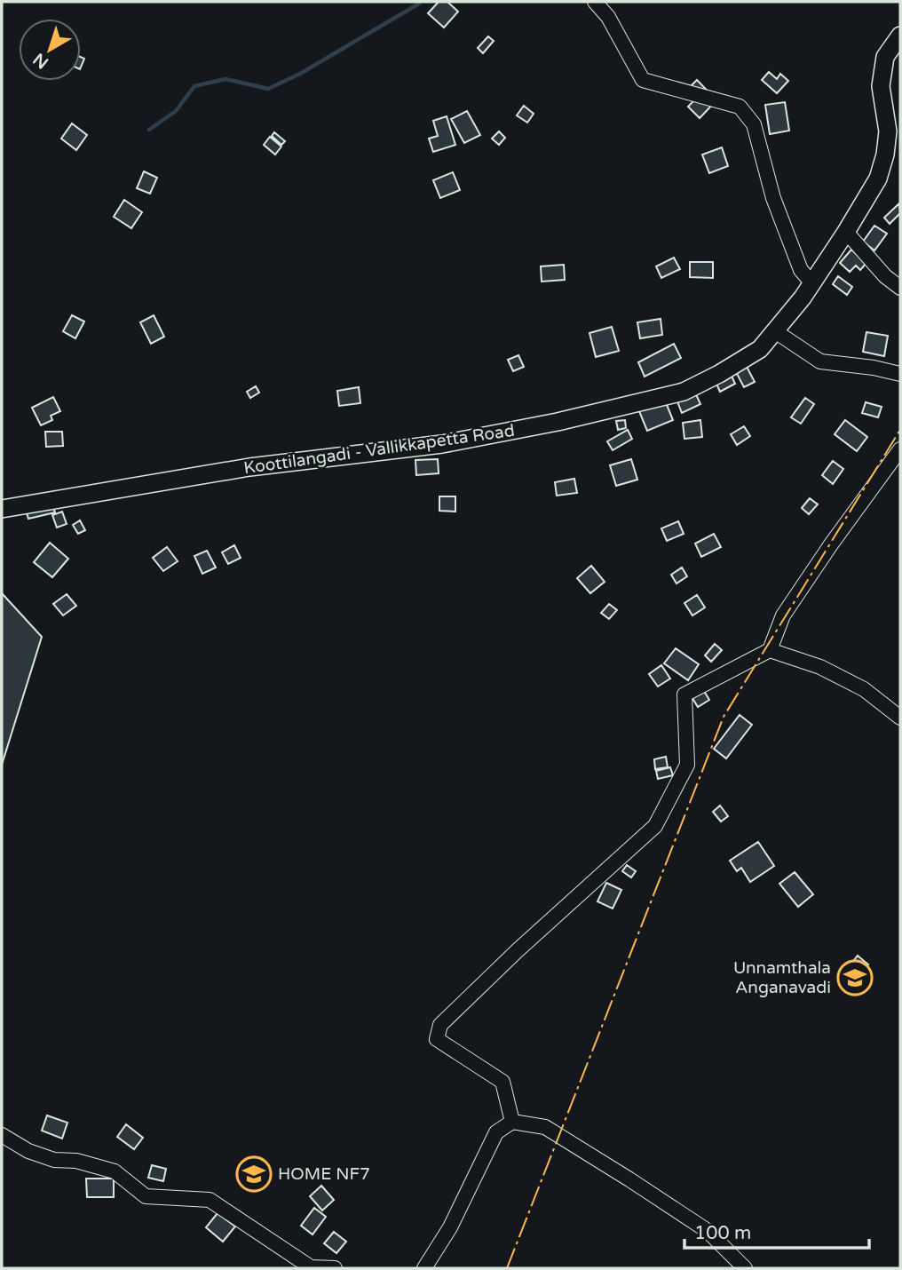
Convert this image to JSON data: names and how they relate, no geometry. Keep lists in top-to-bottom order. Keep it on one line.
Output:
{"streets":{"main road":["Koottilangadi - Vallikkapetta Road"]},"places":{"school or university":["Unnamthala Anganavadi","HOME NF7"]},"scale_bar":"100 m","north":"bottom left"}
